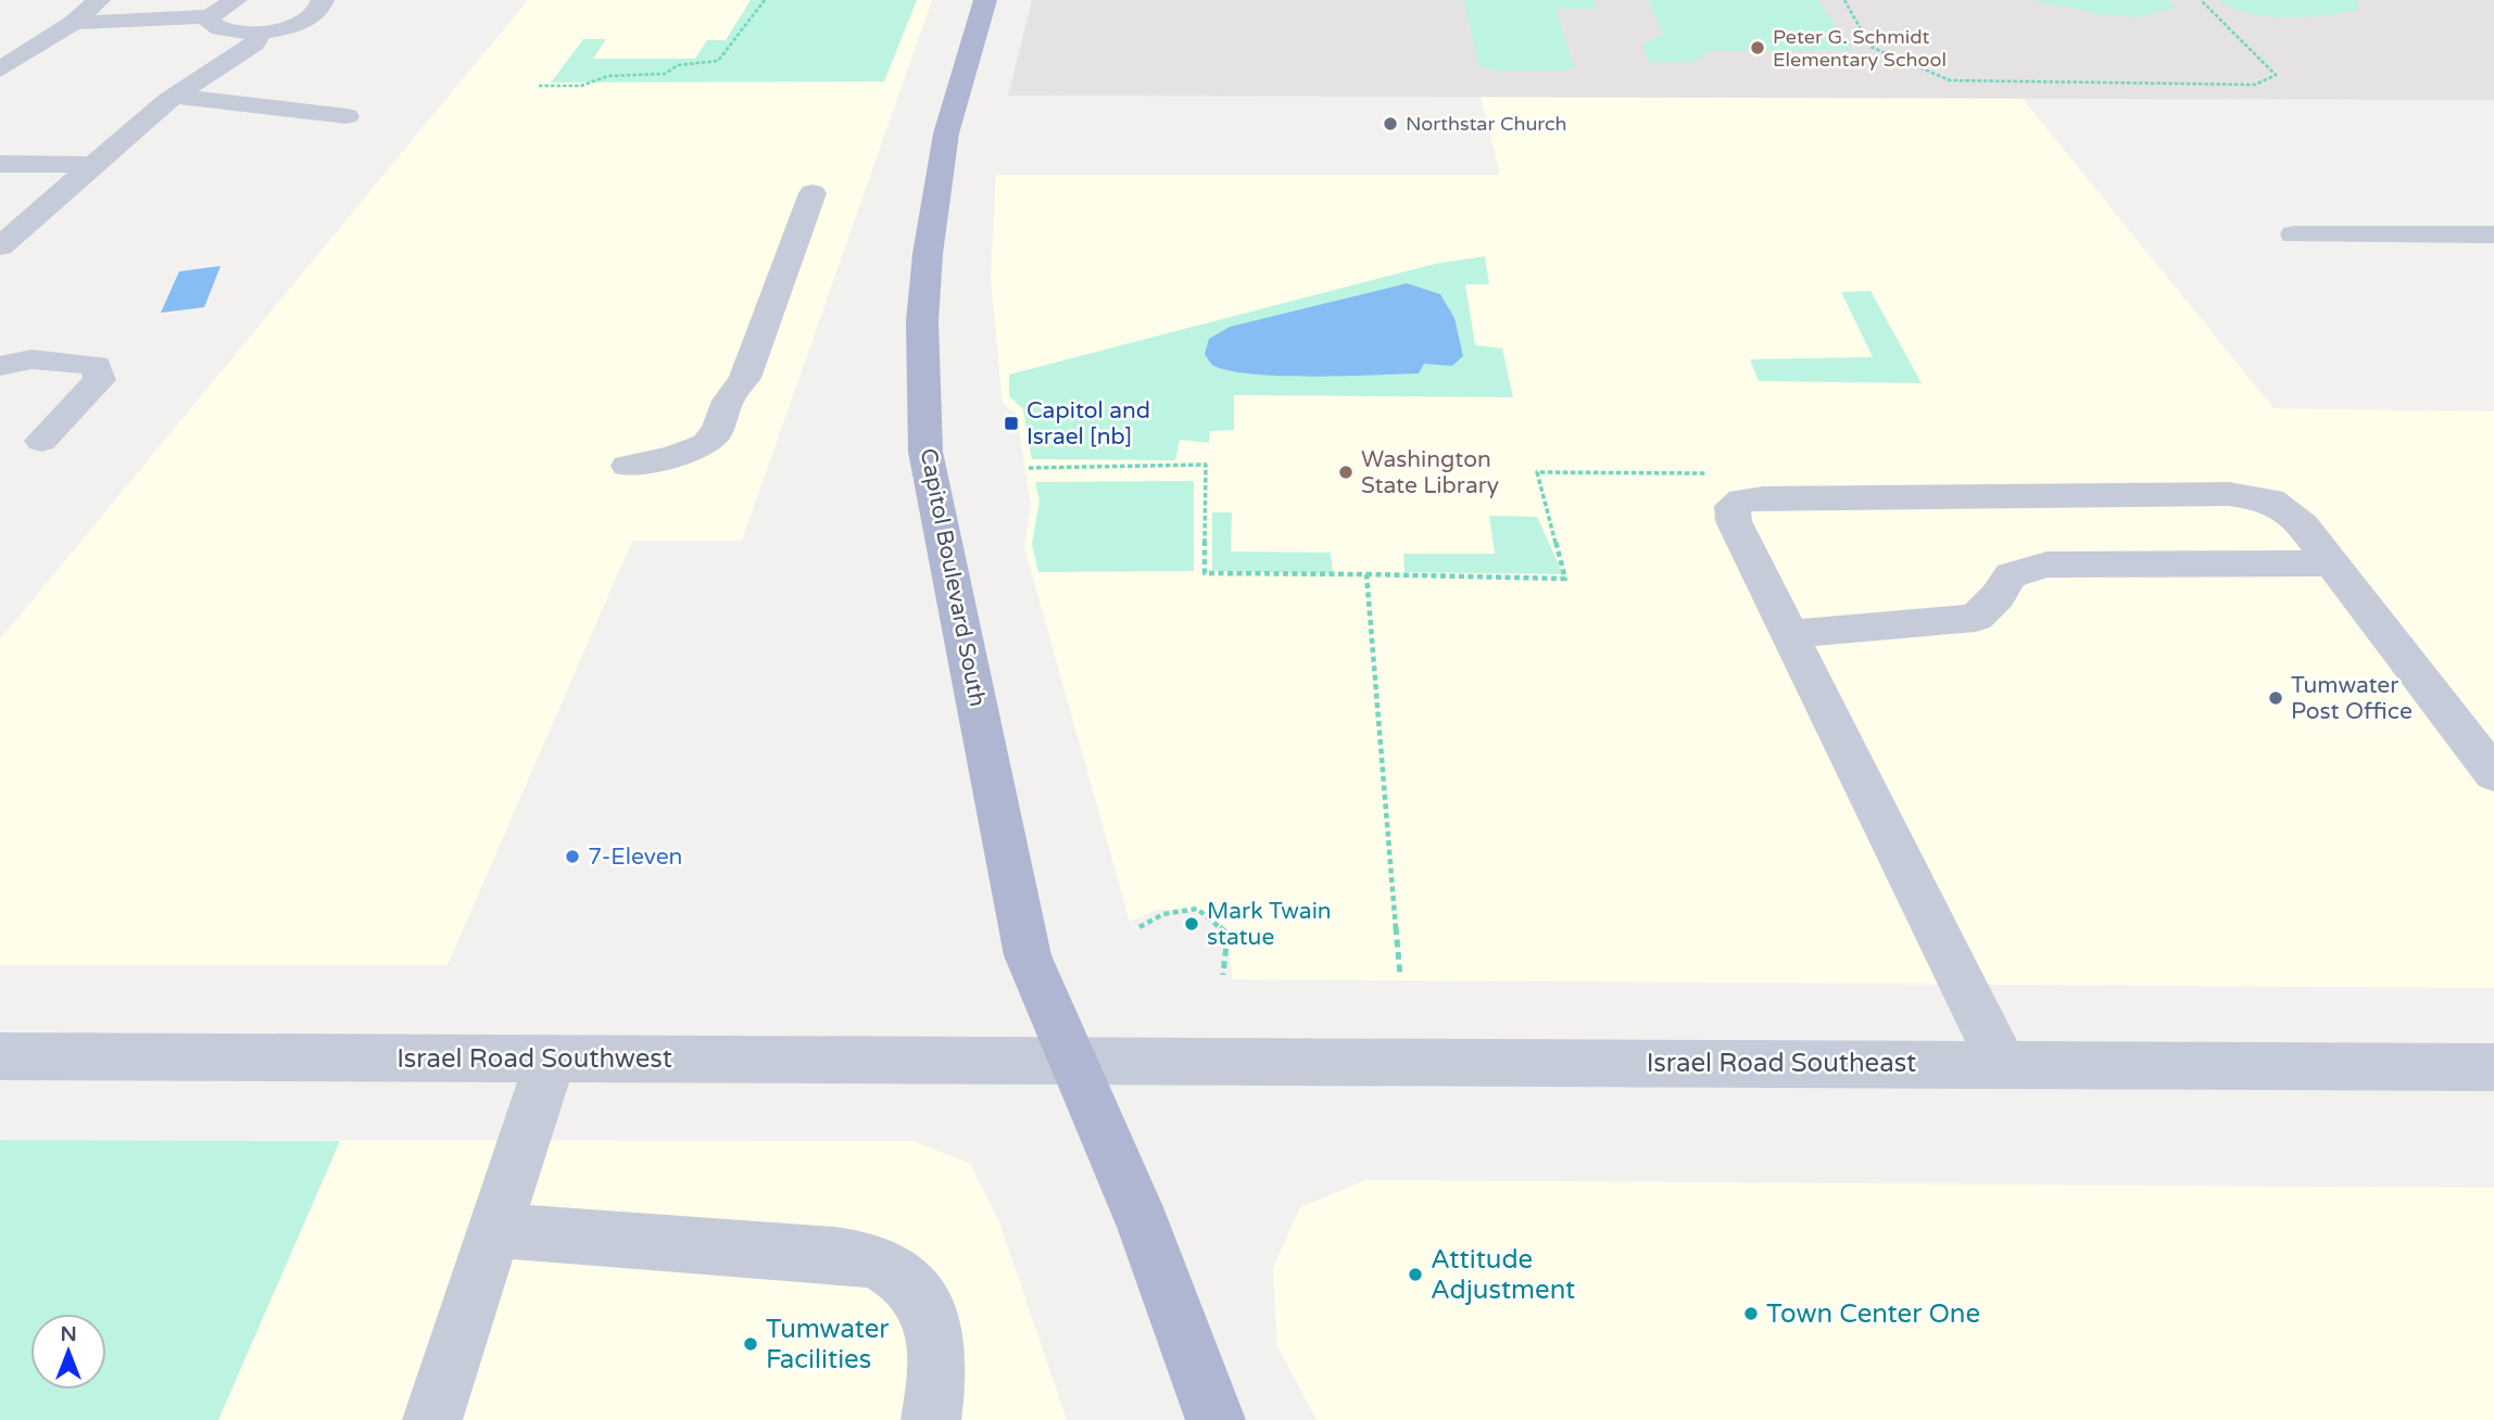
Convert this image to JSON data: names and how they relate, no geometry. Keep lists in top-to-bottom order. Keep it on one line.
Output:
{"streets":{"main road":["Capitol Boulevard South"],"street":["Israel Road Southwest","Israel Road Southeast"]},"crossings":[["Capitol Boulevard South","Israel Road Southwest"],["Capitol Boulevard South","Israel Road Southeast"],["Israel Road Southwest","Israel Road Southeast"]],"places":{"other":["Peter G. Schmidt Elementary School","Northstar Church","Washington State Library","Tumwater Post Office","7-Eleven","Mark Twain statue","Attitude Adjustment","Town Center One","Tumwater Facilities"],"transit":["Capitol and Israel [nb]"]},"north":"top"}
